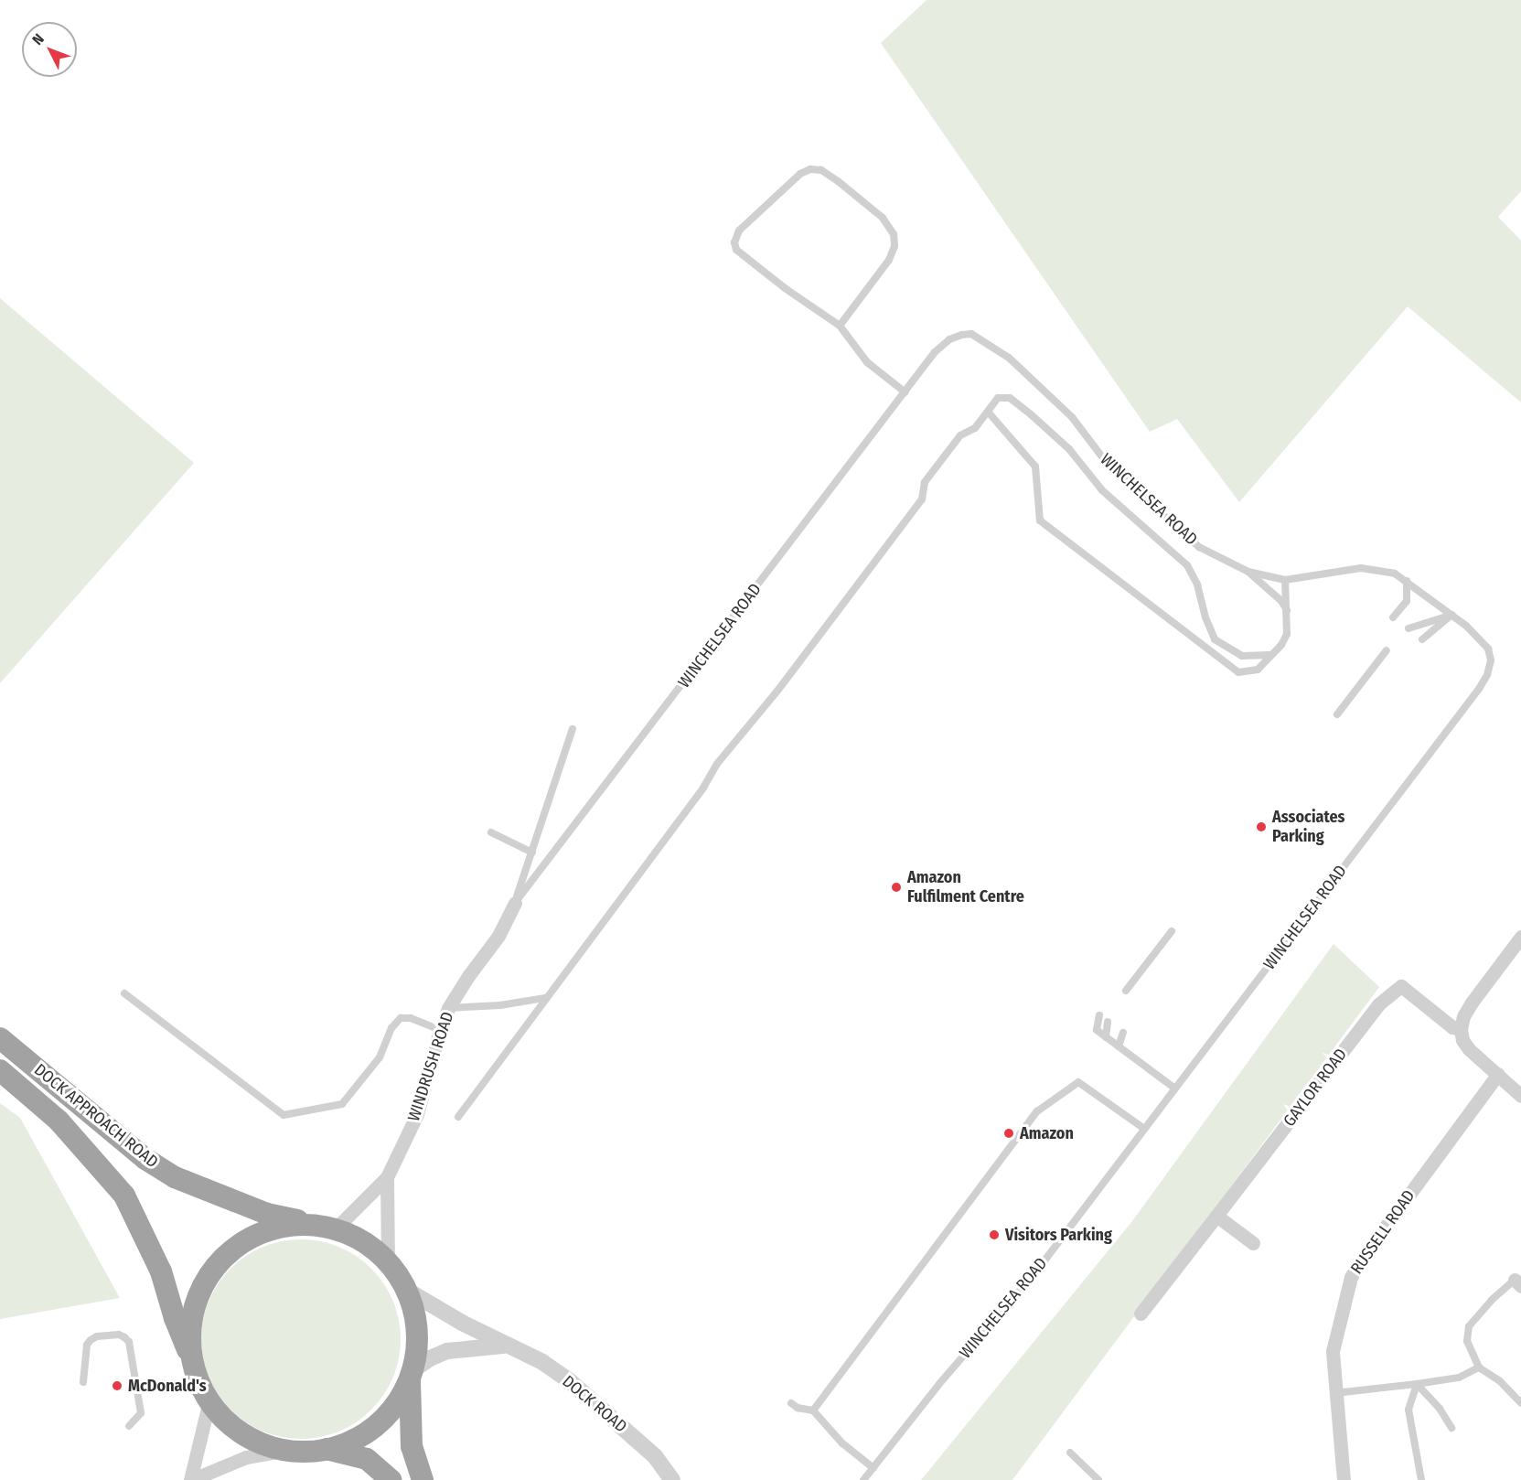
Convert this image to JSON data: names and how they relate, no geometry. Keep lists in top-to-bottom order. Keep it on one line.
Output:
{"streets":{"highway":["DOCK APPROACH ROAD"],"street":["WINDRUSH ROAD","GAYLOR ROAD","RUSSELL ROAD","DOCK ROAD"],"lane":["WINCHELSEA ROAD"]},"crossings":[["WINCHELSEA ROAD","WINDRUSH ROAD"],["WINDRUSH ROAD","DOCK APPROACH ROAD"]],"places":["Associates Parking","Amazon Fulfilment Centre","Amazon","Visitors Parking","McDonald's"],"north":"top left"}
